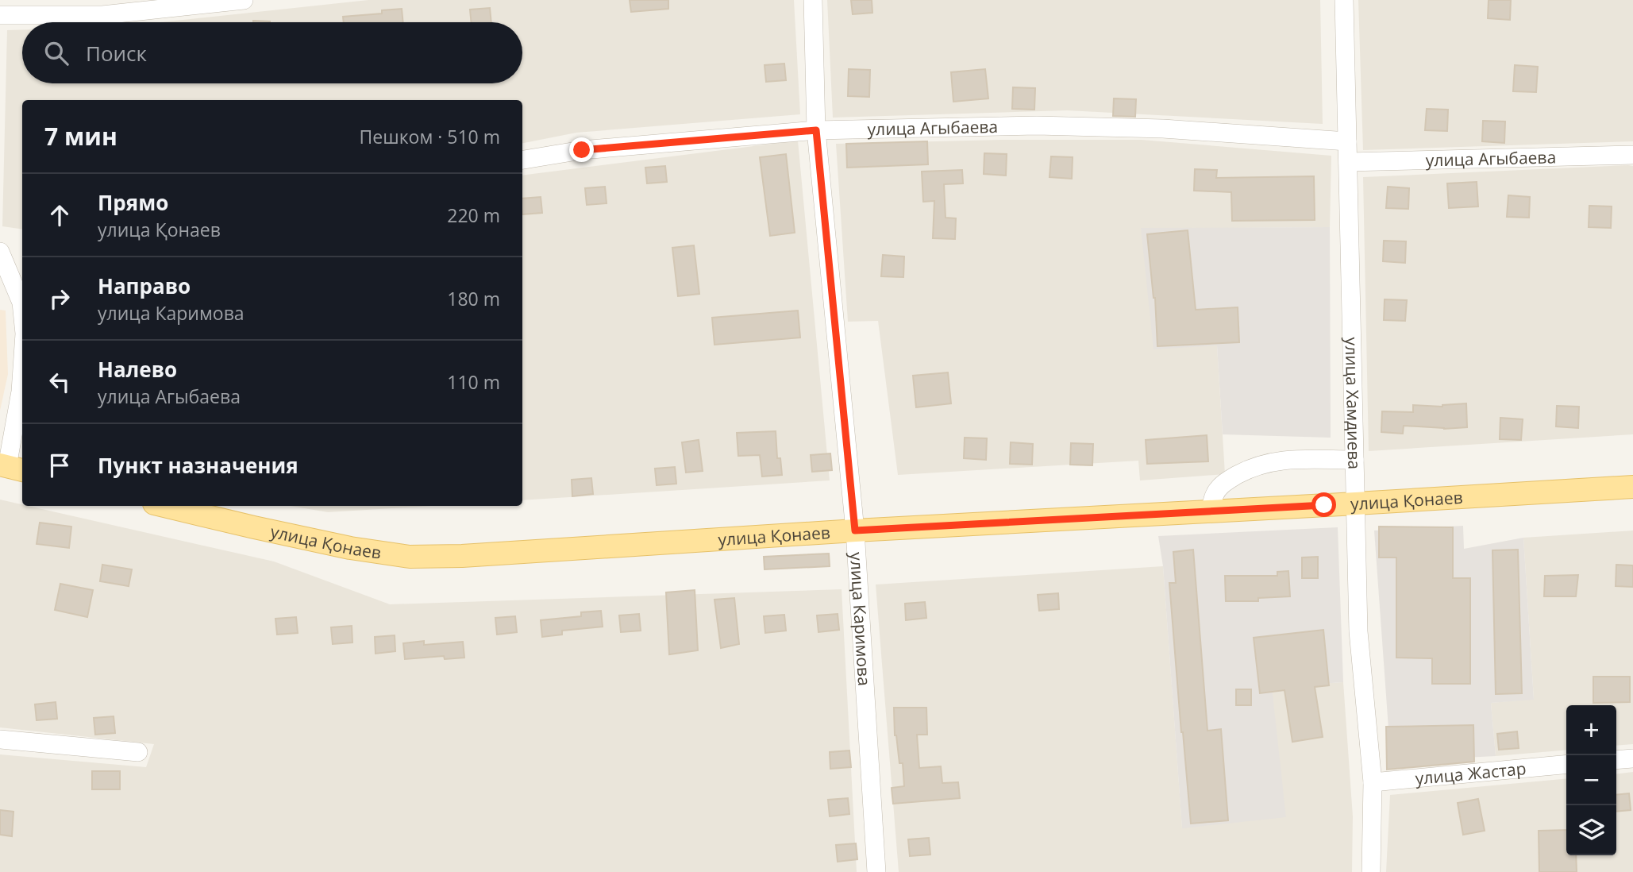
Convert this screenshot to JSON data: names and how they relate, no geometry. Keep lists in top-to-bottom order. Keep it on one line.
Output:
{"streets":{"main road":["улица Қонаев"],"street":["улица Агыбаева","улица Хамдиева","улица Каримова","улица Жастар"]},"crossings":[["улица Агыбаева","улица Хамдиева"],["улица Агыбаева","улица Каримова"],["улица Хамдиева","улица Қонаев"],["улица Хамдиева","улица Жастар"],["улица Қонаев","улица Каримова"]],"page":{"search":"Поиск","heading":["7 мин","Пешком · 510 m"],"list":[["Прямо","улица Қонаев","220 m"],["Направо","улица Каримова","180 m"],["Налево","улица Агыбаева","110 m"],"Пункт назначения"],"map_buttons":["+","−"]}}
